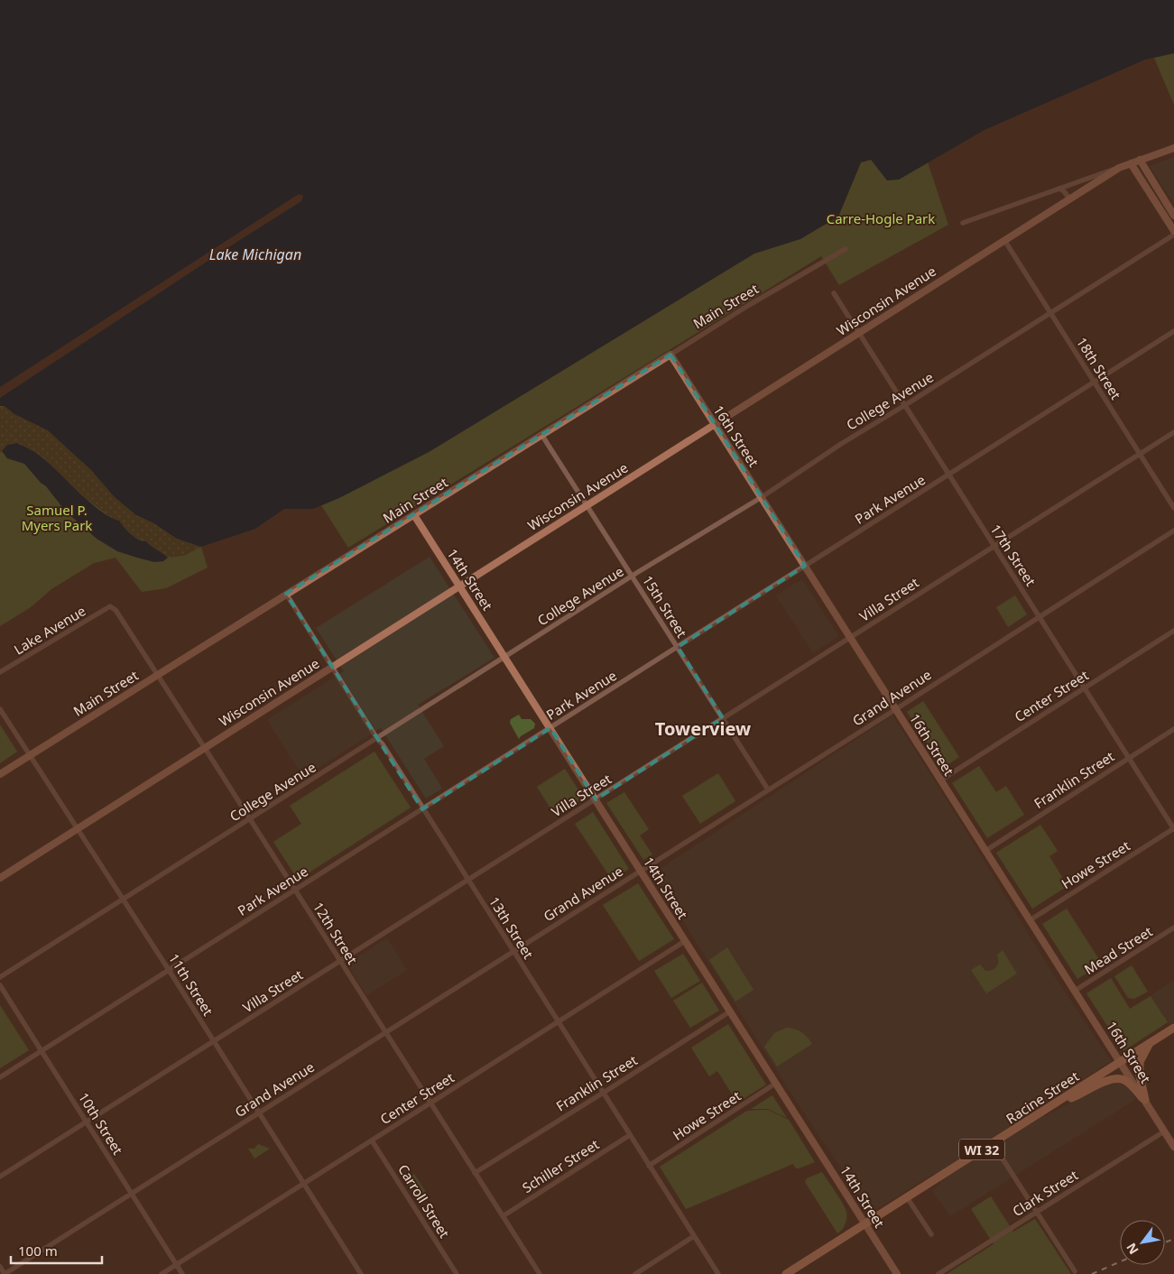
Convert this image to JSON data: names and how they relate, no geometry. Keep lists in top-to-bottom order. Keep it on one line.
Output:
{"streets":{"main road":["Racine Street","WI 32"],"street":["Wisconsin Avenue","Main Street","18th Street","College Avenue","16th Street","Park Avenue","17th Street","14th Street","Villa Street","15th Street","Lake Avenue","Center Street","Grand Avenue","Franklin Street","Howe Street","13th Street","12th Street","Mead Street","11th Street","10th Street","Schiller Street","Clark Street","Carroll Street"]},"crossings":[["Wisconsin Avenue","18th Street"],["Wisconsin Avenue","16th Street"],["Wisconsin Avenue","17th Street"],["Wisconsin Avenue","14th Street"],["Wisconsin Avenue","15th Street"],["Wisconsin Avenue","13th Street"],["Wisconsin Avenue","12th Street"],["Wisconsin Avenue","11th Street"],["Main Street","16th Street"],["Main Street","14th Street"],["Main Street","15th Street"],["Main Street","13th Street"],["Main Street","12th Street"],["Main Street","11th Street"],["18th Street","College Avenue"],["18th Street","Park Avenue"],["18th Street","Villa Street"],["College Avenue","16th Street"],["College Avenue","17th Street"],["College Avenue","14th Street"],["College Avenue","15th Street"],["College Avenue","13th Street"],["College Avenue","12th Street"],["College Avenue","11th Street"],["16th Street","Park Avenue"],["16th Street","Villa Street"],["16th Street","Center Street"],["16th Street","Grand Avenue"],["16th Street","Franklin Street"],["16th Street","Howe Street"],["16th Street","Mead Street"],["16th Street","Racine Street"],["16th Street","Clark Street"],["Park Avenue","17th Street"],["Park Avenue","14th Street"],["Park Avenue","15th Street"],["Park Avenue","13th Street"],["Park Avenue","12th Street"],["Park Avenue","11th Street"],["Park Avenue","10th Street"],["17th Street","Villa Street"],["17th Street","Center Street"],["17th Street","Grand Avenue"],["17th Street","Franklin Street"],["17th Street","Howe Street"],["14th Street","Villa Street"],["14th Street","Center Street"],["14th Street","Grand Avenue"],["14th Street","Franklin Street"],["14th Street","Howe Street"],["14th Street","Racine Street"],["Villa Street","15th Street"],["Villa Street","13th Street"],["Villa Street","12th Street"],["Villa Street","11th Street"],["Villa Street","10th Street"],["15th Street","Grand Avenue"],["Lake Avenue","12th Street"],["Center Street","13th Street"],["Center Street","12th Street"],["Center Street","11th Street"],["Center Street","10th Street"],["Center Street","Carroll Street"],["Grand Avenue","13th Street"],["Grand Avenue","12th Street"],["Grand Avenue","11th Street"],["Grand Avenue","10th Street"],["Franklin Street","13th Street"],["Franklin Street","12th Street"],["Howe Street","13th Street"],["13th Street","Schiller Street"],["12th Street","Schiller Street"]],"districts":["Towerview"],"water":["Lake Michigan"],"parks":["Carre-Hogle Park","Samuel P. Myers Park"],"scale_bar":"100 m","north":"bottom left"}
